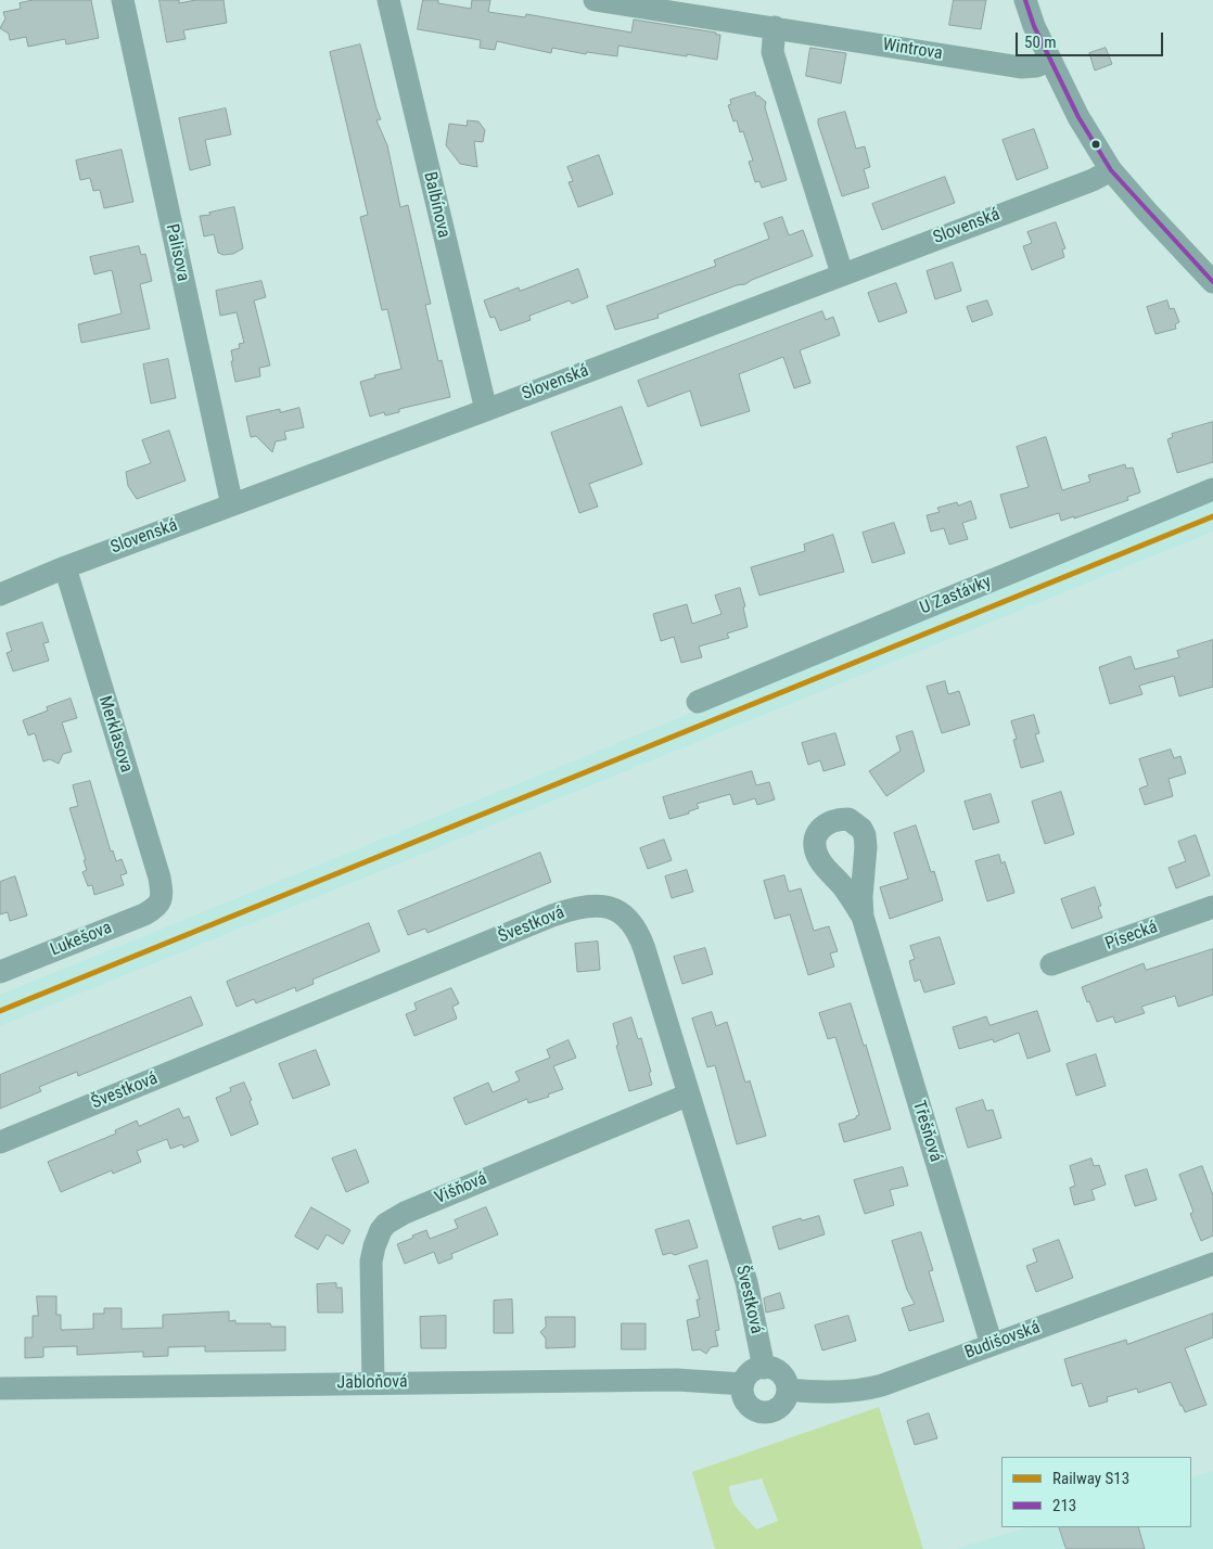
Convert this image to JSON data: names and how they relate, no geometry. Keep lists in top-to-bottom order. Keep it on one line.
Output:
{"streets":{"street":["Wintrova","Balbínova","Slovenská","Palisova","U Zastávky","Merklasova","Švestková","Písecká","Lukešova","Třešňová","Višňová","Budišovská","Jabloňová"]},"crossings":[["Balbínova","Slovenská"],["Slovenská","Palisova"],["Slovenská","Merklasova"],["Merklasova","Lukešova"],["Švestková","Višňová"],["Švestková","Budišovská"],["Švestková","Jabloňová"],["Třešňová","Budišovská"],["Višňová","Jabloňová"],["Budišovská","Jabloňová"]],"lines":["transit line 213","rail line S13"],"legend":["Railway S13","213"],"scale_bar":"50 m"}
